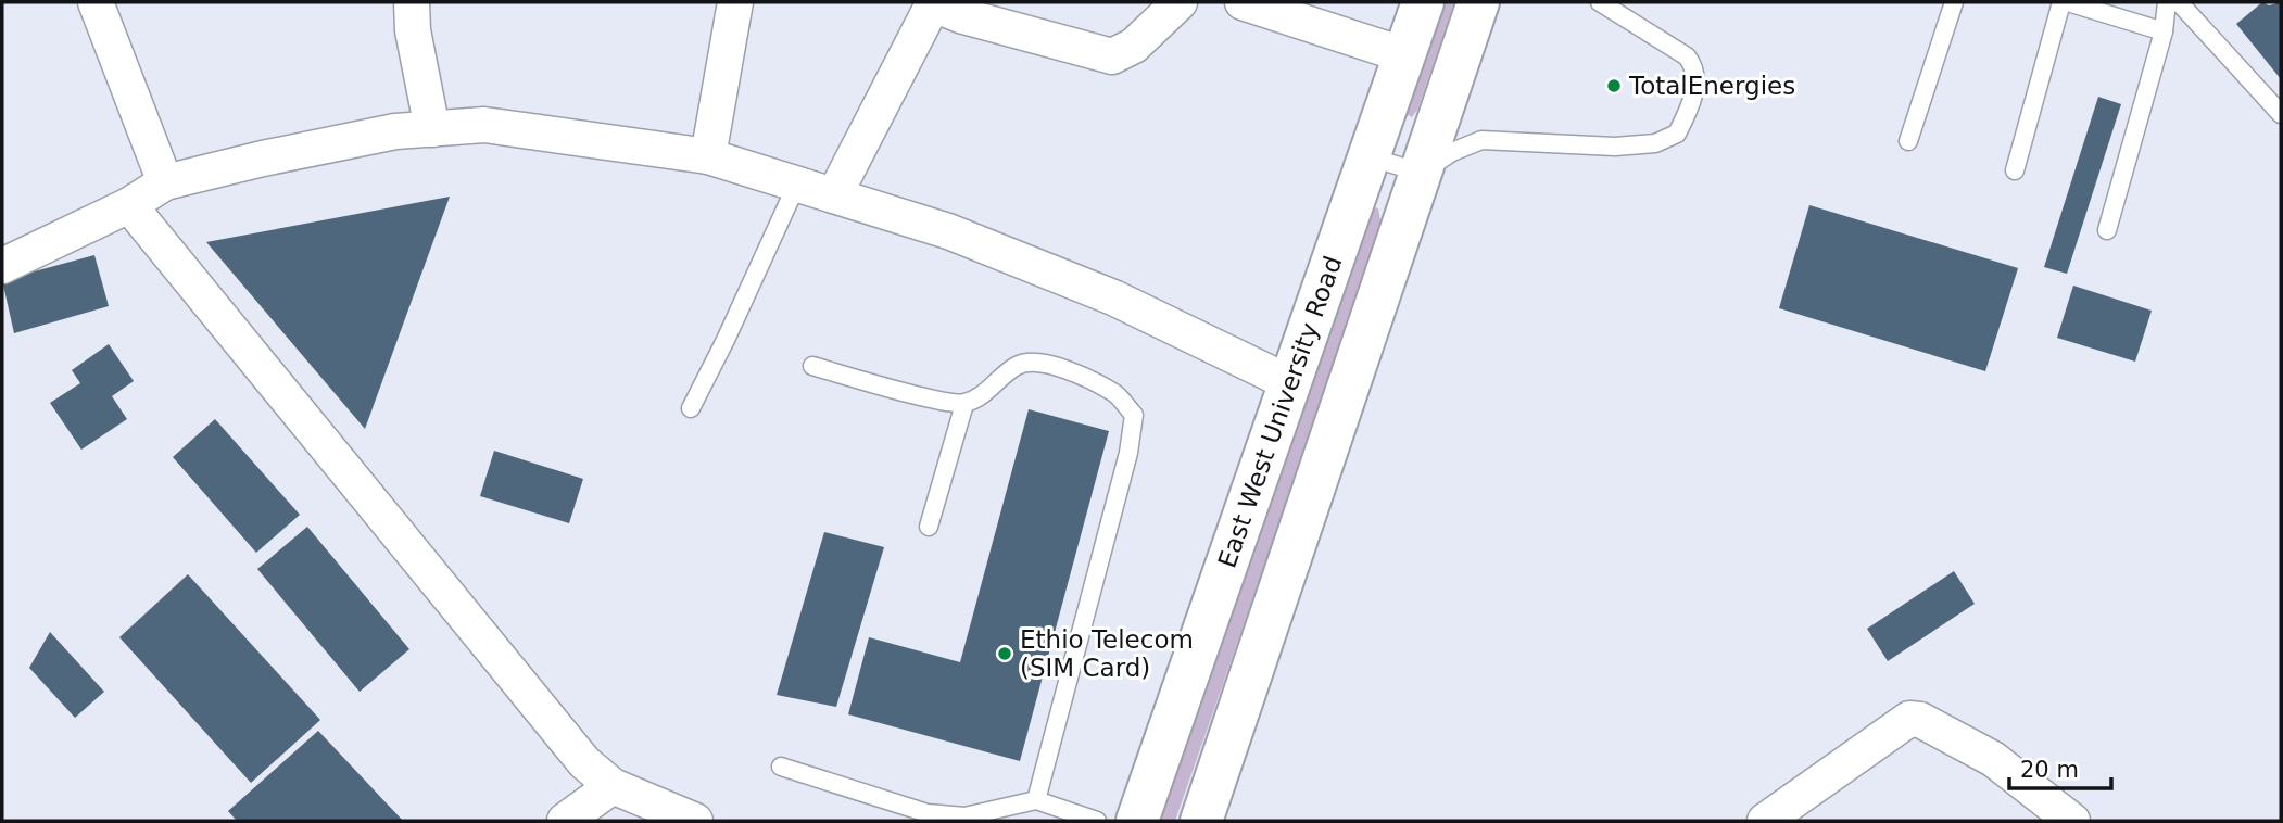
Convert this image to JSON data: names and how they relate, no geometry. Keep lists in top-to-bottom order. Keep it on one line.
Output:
{"streets":{"main road":["East West University Road"]},"places":["TotalEnergies","Ethio Telecom (SIM Card)"],"scale_bar":"20 m"}
